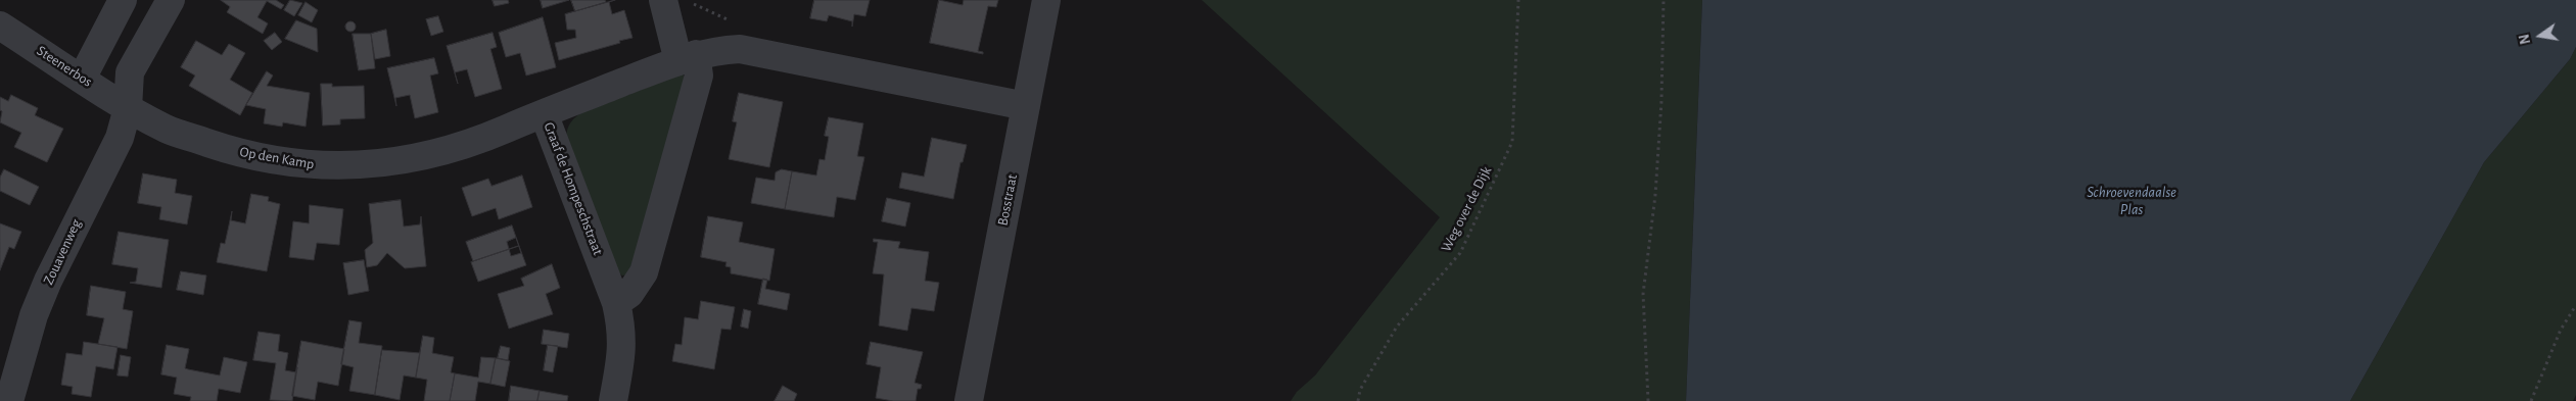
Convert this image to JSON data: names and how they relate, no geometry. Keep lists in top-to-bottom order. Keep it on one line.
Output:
{"streets":{"street":["Steenerbos","Op den Kamp","Graaf de Hompeschstraat","Bosstraat","Zouavenweg"],"path":["Weg over de Dijk"]},"crossings":[["Steenerbos","Op den Kamp"],["Steenerbos","Zouavenweg"],["Op den Kamp","Graaf de Hompeschstraat"],["Op den Kamp","Zouavenweg"],["Graaf de Hompeschstraat","Bosstraat"]],"water":["Schroevendaalse Plas"],"north":"left"}
